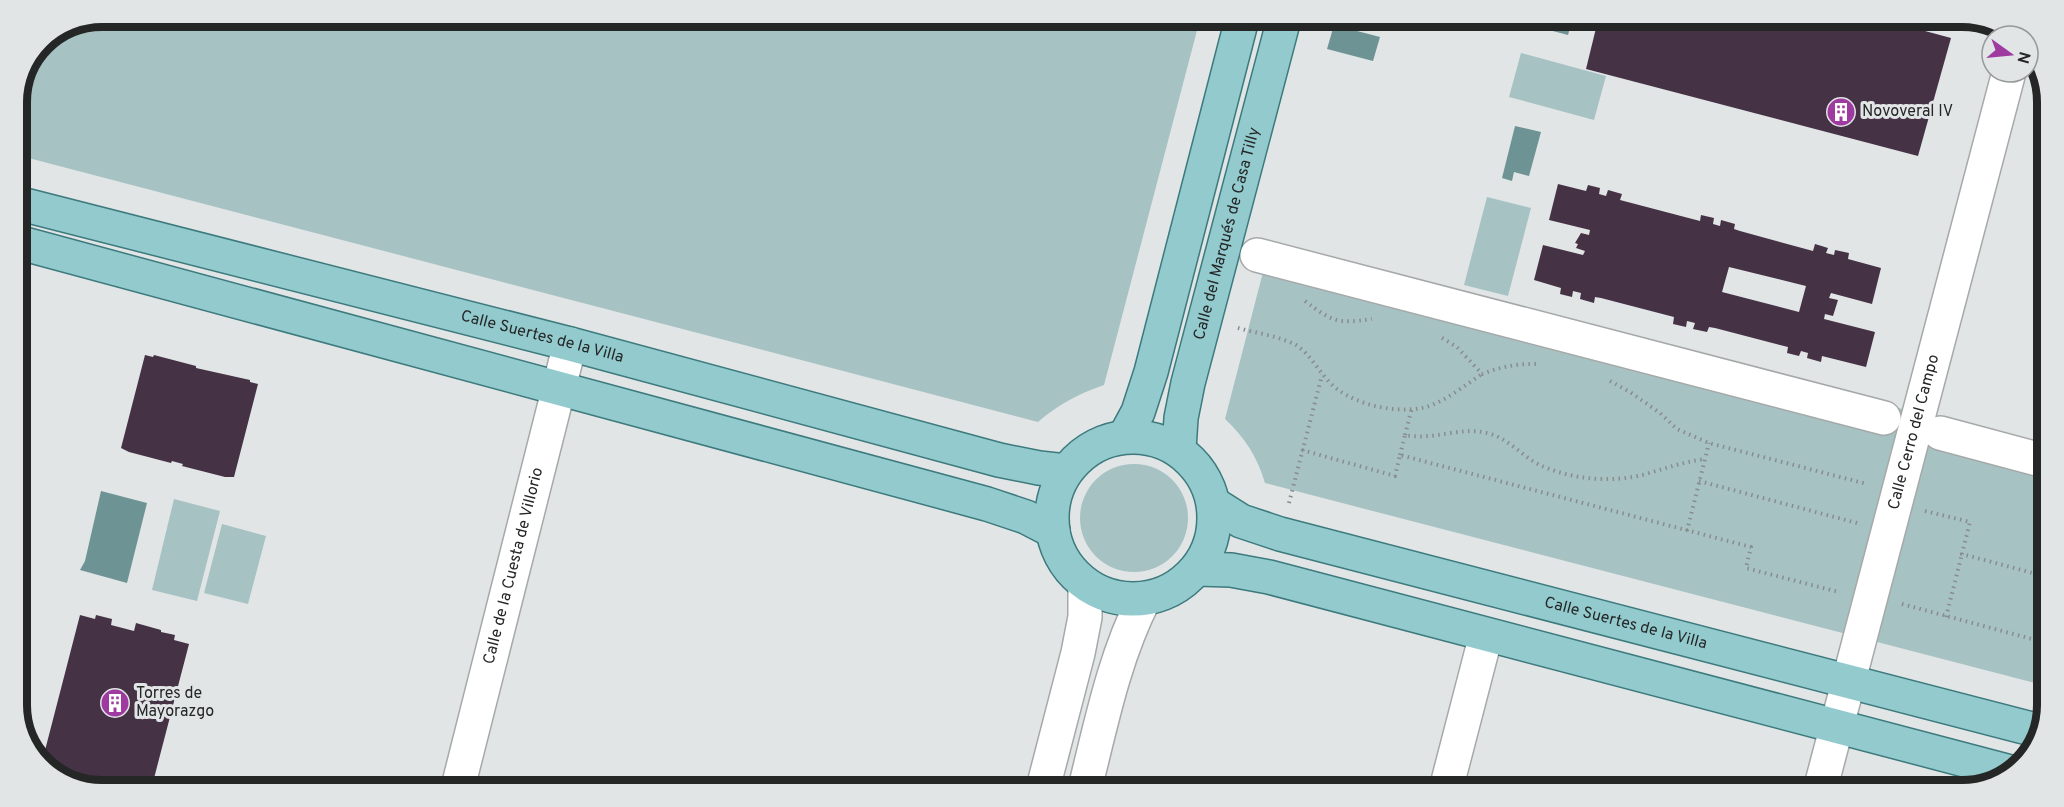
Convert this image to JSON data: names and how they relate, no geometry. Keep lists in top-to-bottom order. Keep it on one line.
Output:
{"streets":{"main road":["Calle del Marqués de Casa Tilly","Calle Suertes de la Villa"],"street":["Calle Cerro del Campo","Calle de la Cuesta de Villorio"]},"crossings":[["Calle del Marqués de Casa Tilly","Calle Suertes de la Villa"],["Calle Suertes de la Villa","Calle Cerro del Campo"],["Calle Suertes de la Villa","Calle de la Cuesta de Villorio"]],"places":{"building":["Novoveral IV","Torres de Mayorazgo"]},"north":"right"}
